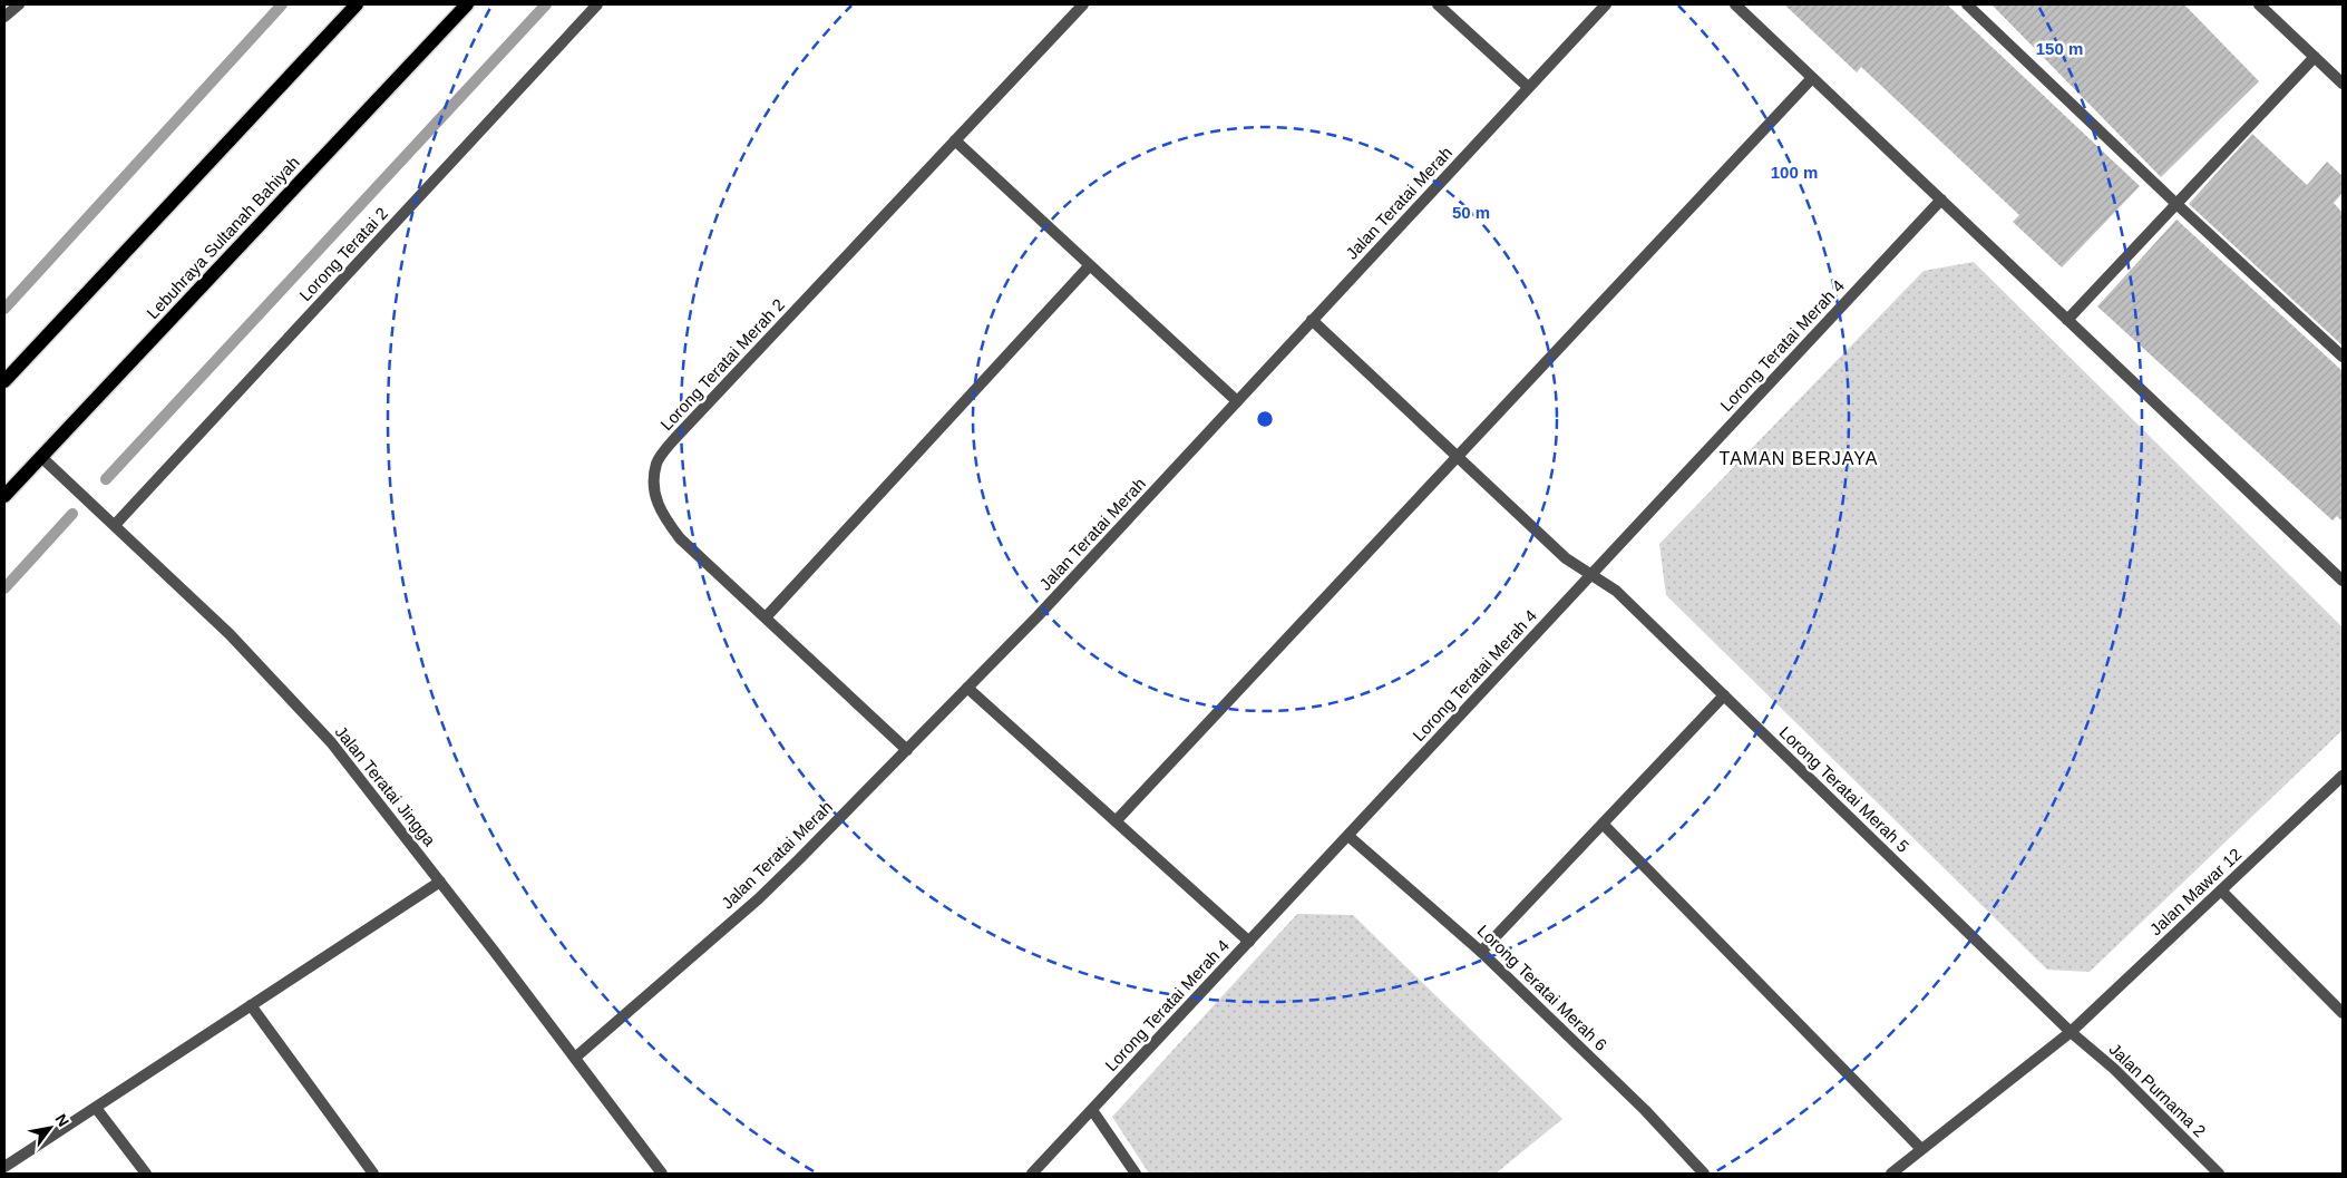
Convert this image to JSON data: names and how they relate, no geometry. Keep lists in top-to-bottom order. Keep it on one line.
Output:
{"streets":{"main road":["Lebuhraya Sultanah Bahiyah"],"street":["Jalan Teratai Merah","Lorong Teratai 2","Lorong Teratai Merah 4","Lorong Teratai Merah 2","Jalan Teratai Jingga","Lorong Teratai Merah 5","Jalan Mawar 12","Lorong Teratai Merah 6","Jalan Purnama 2"]},"crossings":[["Jalan Teratai Merah","Lorong Teratai Merah 2"],["Jalan Teratai Merah","Jalan Teratai Jingga"],["Jalan Teratai Merah","Lorong Teratai Merah 5"],["Lebuhraya Sultanah Bahiyah","Jalan Teratai Jingga"],["Lorong Teratai 2","Jalan Teratai Jingga"],["Lorong Teratai Merah 4","Lorong Teratai Merah 5"],["Lorong Teratai Merah 4","Lorong Teratai Merah 6"],["Lorong Teratai Merah 5","Jalan Mawar 12"],["Lorong Teratai Merah 5","Jalan Purnama 2"],["Jalan Mawar 12","Jalan Purnama 2"]],"districts":["TAMAN BERJAYA"],"north":"top right","rings":["150 m","100 m","50 m"]}
